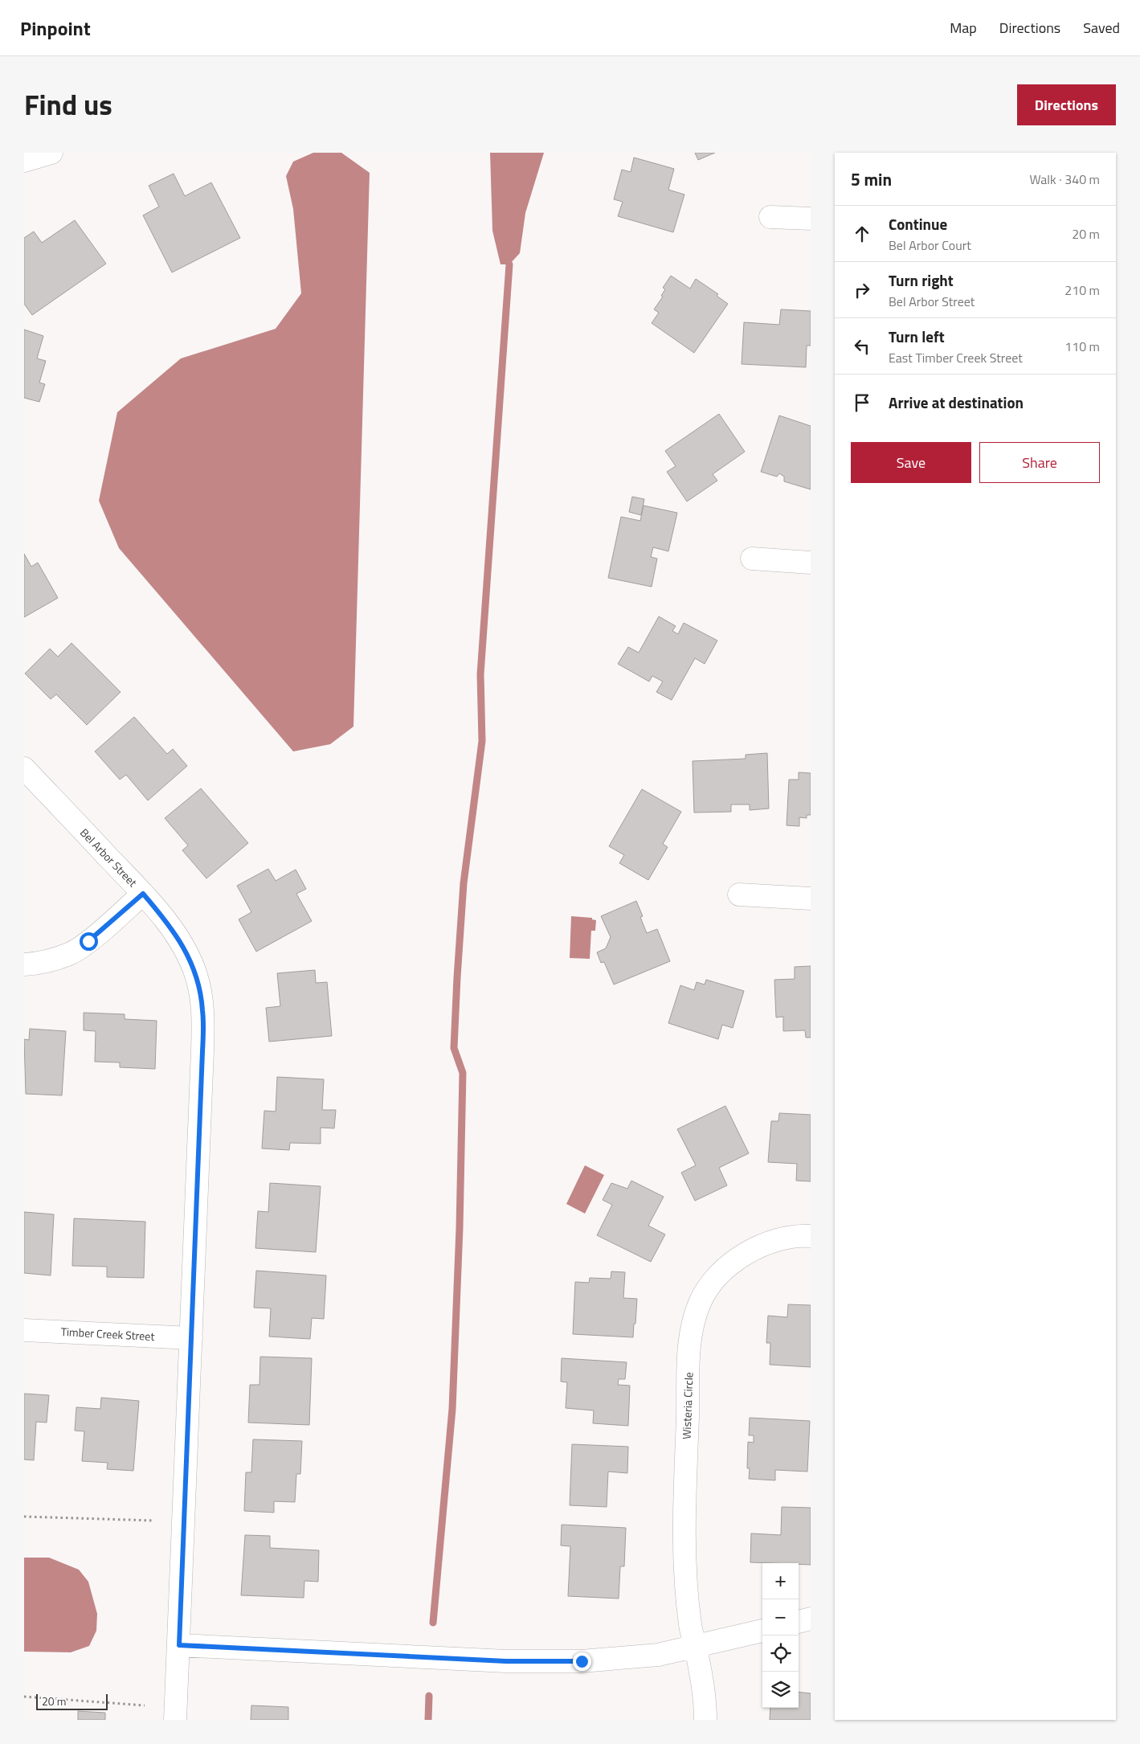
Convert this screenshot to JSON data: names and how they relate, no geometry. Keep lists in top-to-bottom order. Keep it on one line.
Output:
{"streets":{"street":["Bel Arbor Street","Timber Creek Street","Wisteria Circle"]},"crossings":[["Bel Arbor Street","Timber Creek Street"]],"scale_bar":"20 m","page":{"header":"Pinpoint","nav":["Map","Directions","Saved"],"title":"Find us","buttons":["Directions",["Save","Share"]],"heading":["5 min","Walk · 340 m"],"list":[["Continue","Bel Arbor Court","20 m"],["Turn right","Bel Arbor Street","210 m"],["Turn left","East Timber Creek Street","110 m"],"Arrive at destination"],"map_buttons":["+","−"],"scale":"20 m"}}
